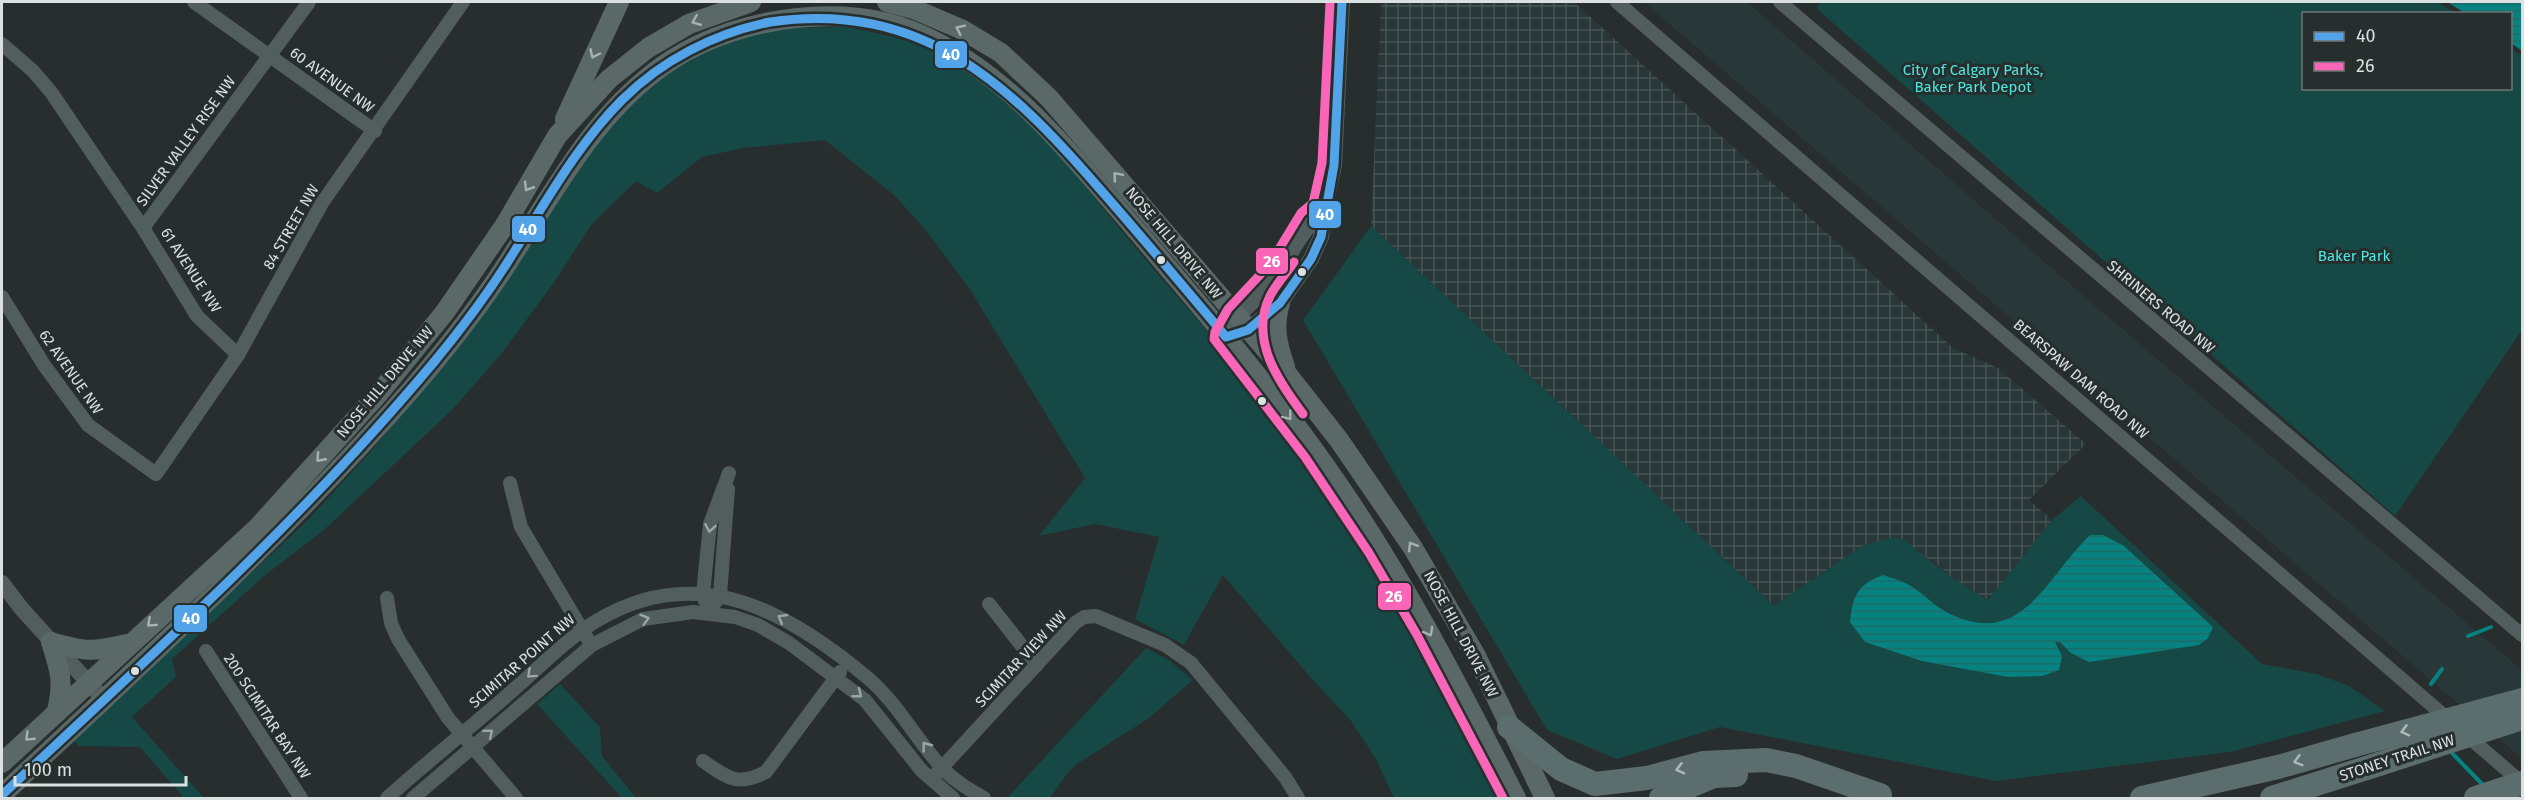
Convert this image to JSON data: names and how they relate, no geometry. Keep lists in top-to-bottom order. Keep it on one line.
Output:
{"streets":{"highway":["STONEY TRAIL NW"],"main road":["NOSE HILL DRIVE NW"],"street":["60 AVENUE NW","SILVER VALLEY RISE NW","84 STREET NW","61 AVENUE NW","SHRINERS ROAD NW","62 AVENUE NW","BEARSPAW DAM ROAD NW","SCIMITAR VIEW NW","SCIMITAR POINT NW","200 SCIMITAR BAY NW"]},"crossings":[["60 AVENUE NW","SILVER VALLEY RISE NW"],["60 AVENUE NW","84 STREET NW"],["SILVER VALLEY RISE NW","61 AVENUE NW"],["84 STREET NW","61 AVENUE NW"],["84 STREET NW","62 AVENUE NW"],["SCIMITAR VIEW NW","SCIMITAR POINT NW"]],"parks":["City of Calgary Parks, Baker Park Depot","Baker Park"],"lines":["transit line 40","transit line 26"],"legend":["40","26"],"scale_bar":"100 m"}
